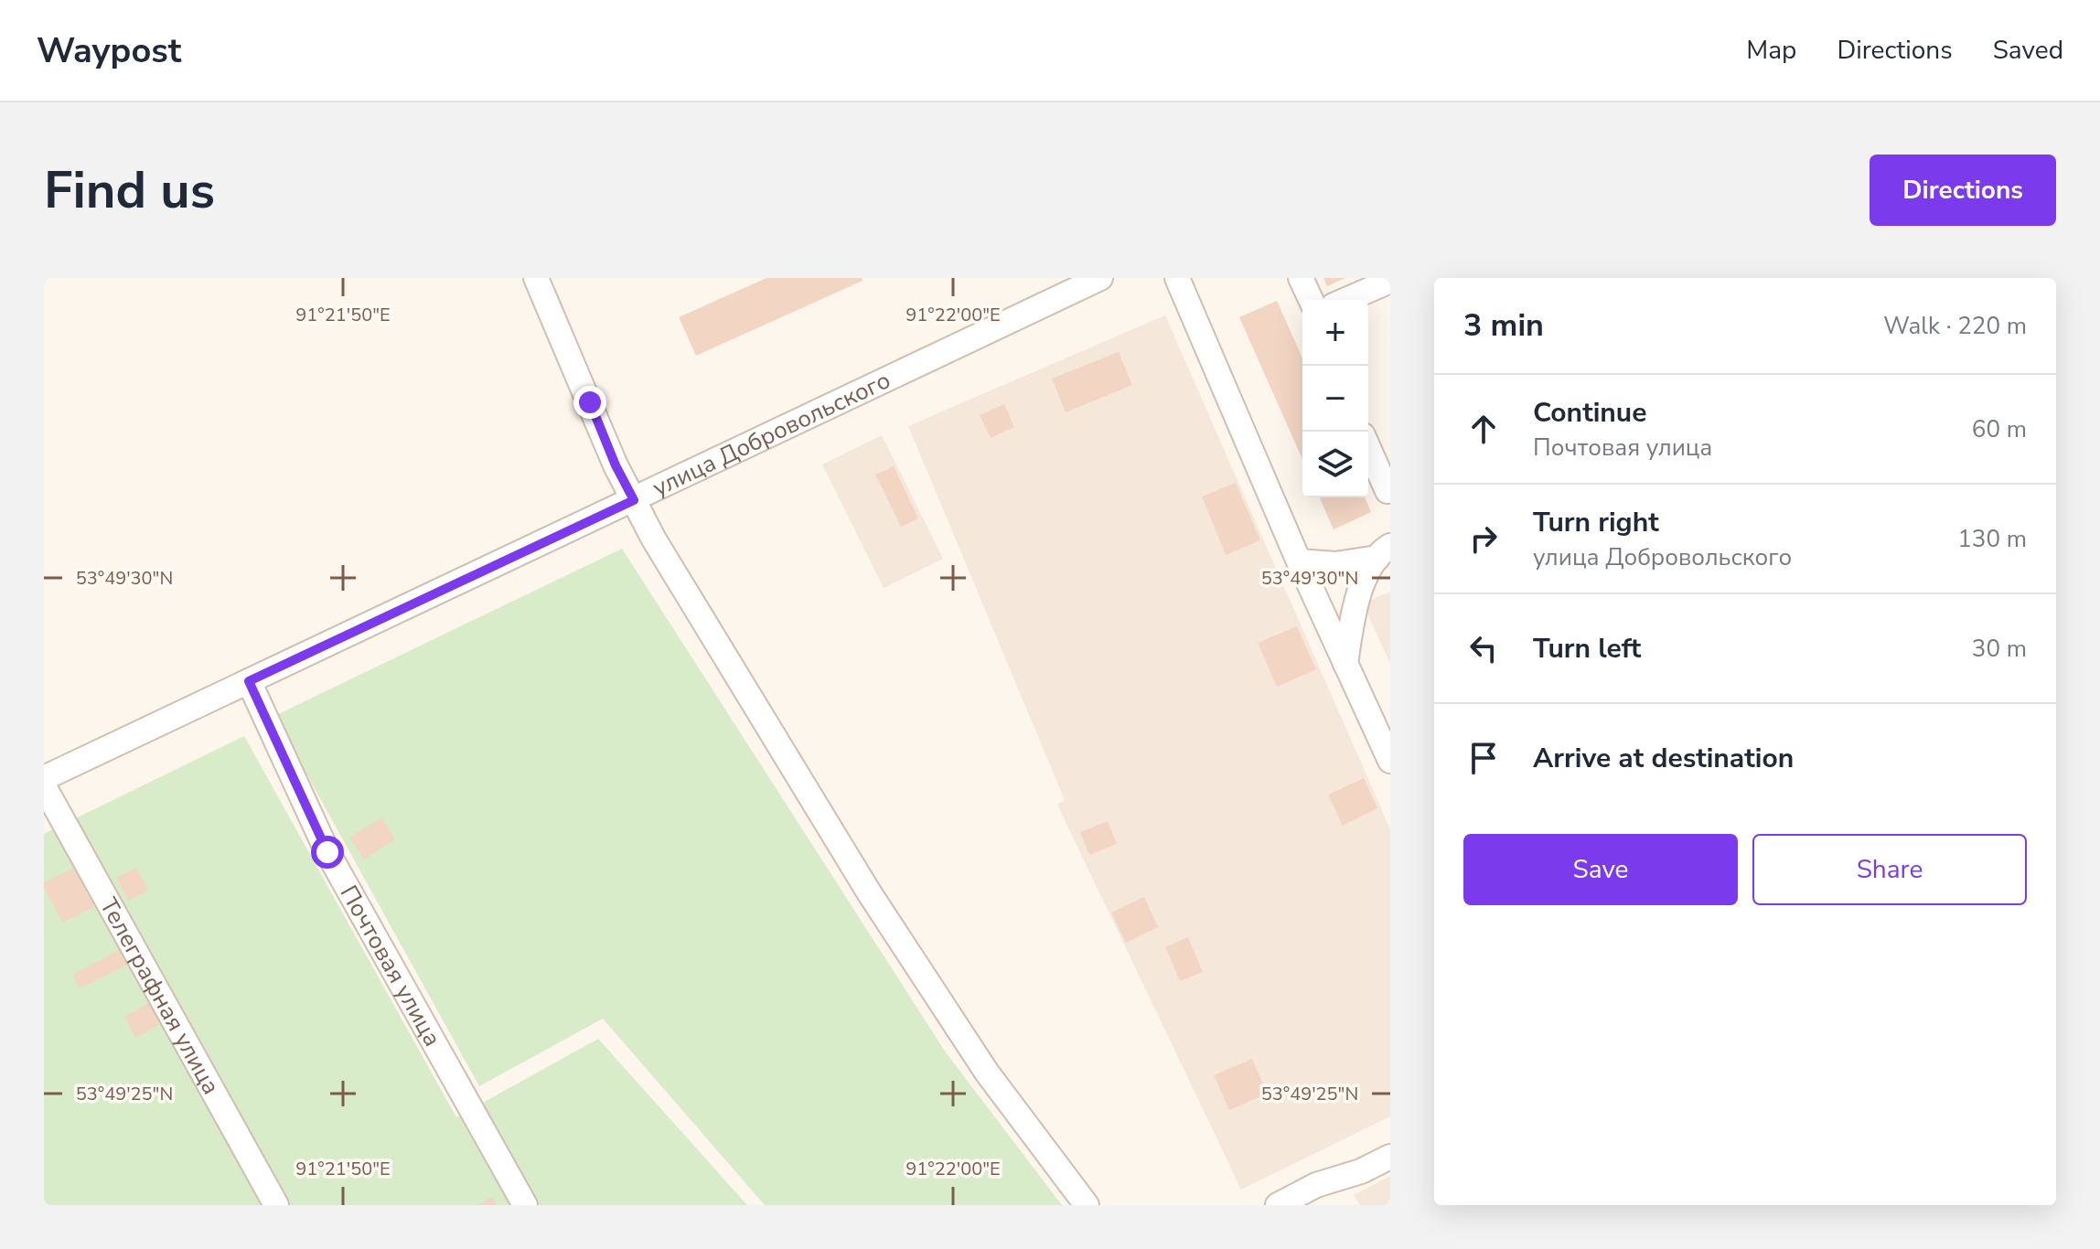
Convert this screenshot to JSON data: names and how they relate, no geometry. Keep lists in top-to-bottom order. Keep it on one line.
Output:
{"streets":{"street":["улица Добровольского","Почтовая улица","Телеграфная улица"]},"crossings":[["улица Добровольского","Почтовая улица"]],"page":{"header":"Waypost","nav":["Map","Directions","Saved"],"buttons":["Directions",["Save","Share"]],"title":"Find us","heading":["3 min","Walk · 220 m"],"map_buttons":["+","−"],"list":[["Continue","Почтовая улица","60 m"],["Turn right","улица Добровольского","130 m"],["Turn left","30 m"],"Arrive at destination"]},"coordinates":["91°21'50\"E","91°22'00\"E","53°49'30\"N","53°49'25\"N"]}
